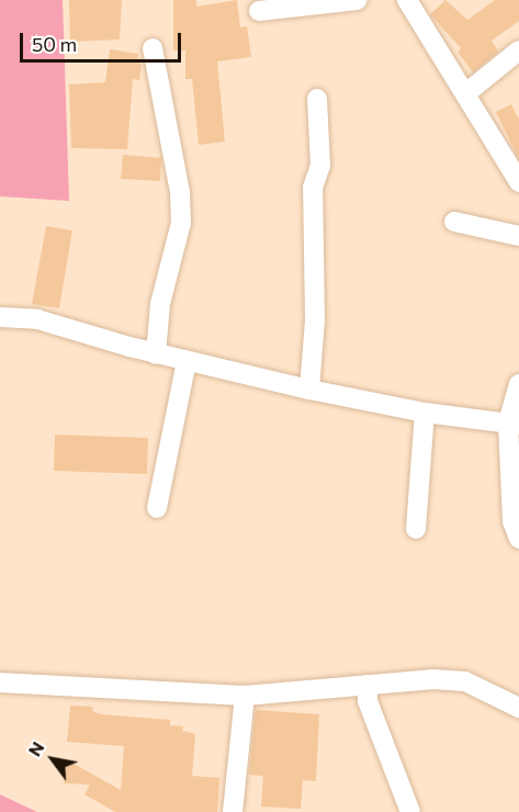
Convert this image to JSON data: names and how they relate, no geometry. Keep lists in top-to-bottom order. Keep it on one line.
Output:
{"scale_bar":"50 m","north":"top left"}
